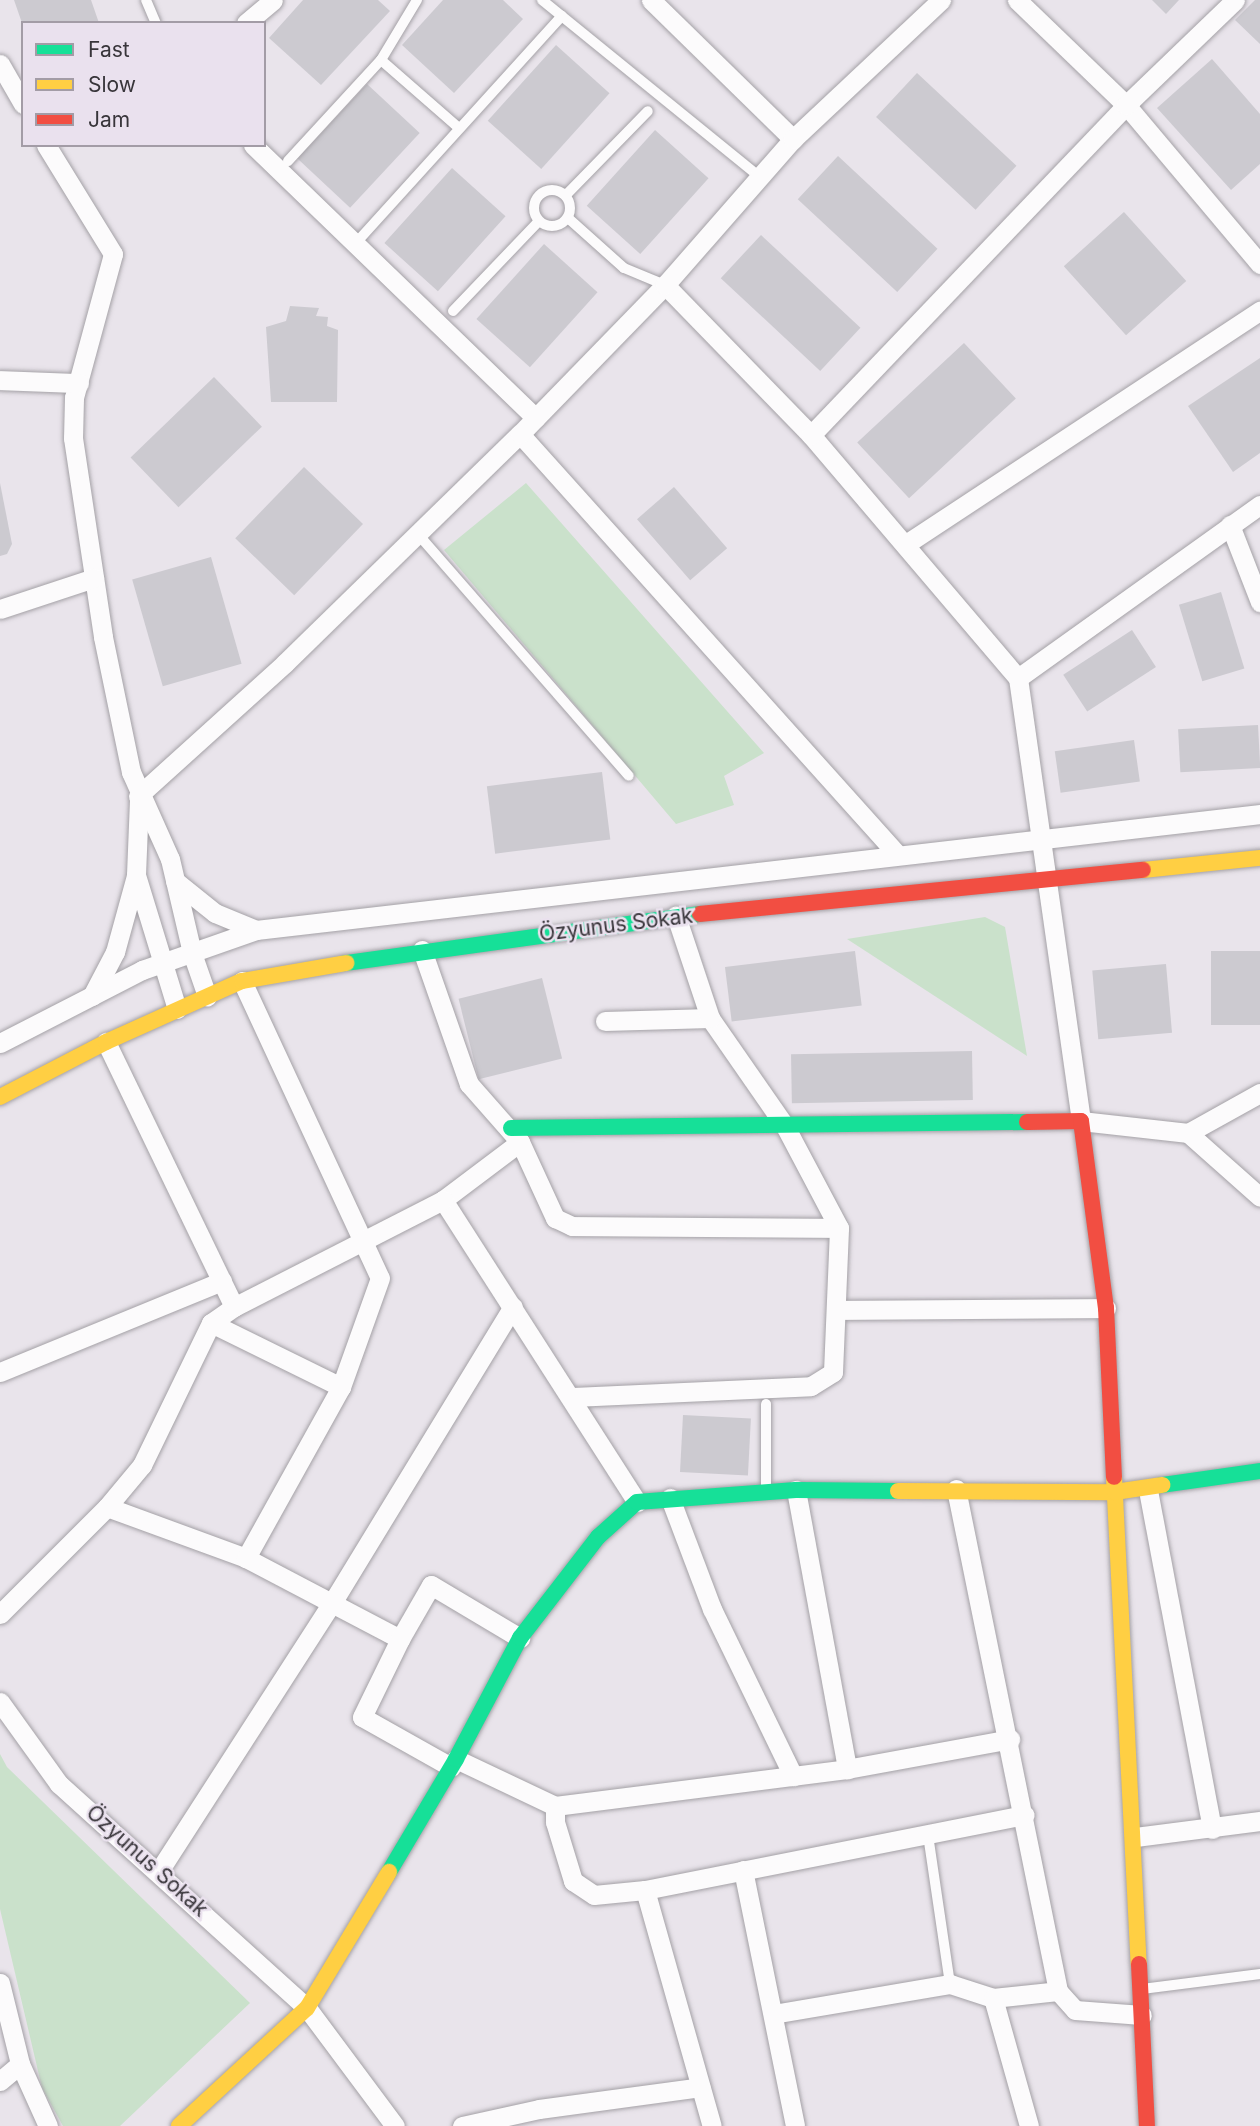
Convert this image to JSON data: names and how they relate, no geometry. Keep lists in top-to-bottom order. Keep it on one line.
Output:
{"streets":{"street":["Özyunus Sokak"]},"legend":["Fast","Slow","Jam"]}
